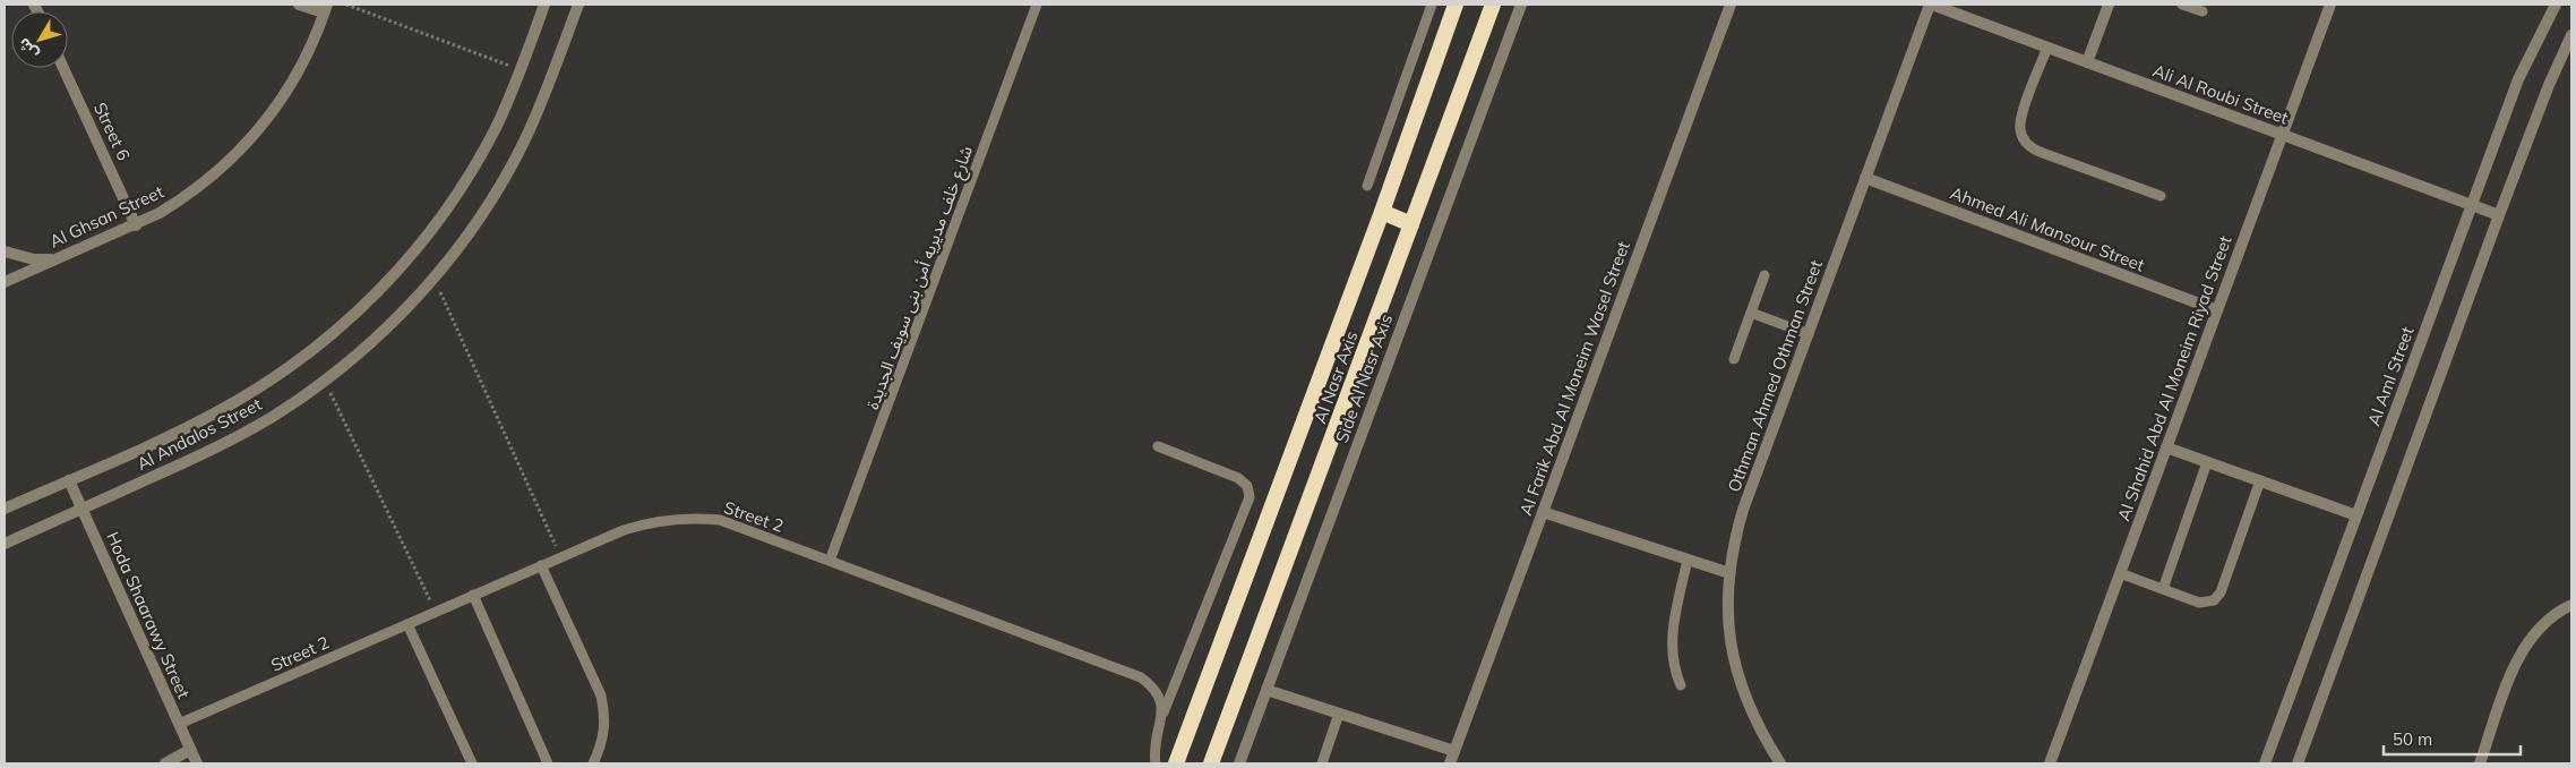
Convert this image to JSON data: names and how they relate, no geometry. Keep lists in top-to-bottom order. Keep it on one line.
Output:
{"streets":{"highway":["Al Nasr Axis"],"street":["Ali Al Roubi Street","Street 6","Al Ghsan Street","Ahmed Ali Mansour Street","Othman Ahmed Othman Street","Al Aml Street","Side Al Nasr Axis","Al Farik Abd Al Moneim Wasel Street","Al Shahid Abd Al Moneim Riyad Street","Al Andalos Street","Hoda Shaarawy Street"],"lane":["شارع خلف مديريه أمن بنى سويف الجديدة","Street 2"]},"crossings":[["Ali Al Roubi Street","Othman Ahmed Othman Street"],["Ali Al Roubi Street","Al Aml Street"],["Ali Al Roubi Street","Al Shahid Abd Al Moneim Riyad Street"],["Street 6","Al Ghsan Street"],["Ahmed Ali Mansour Street","Othman Ahmed Othman Street"],["Ahmed Ali Mansour Street","Al Shahid Abd Al Moneim Riyad Street"],["شارع خلف مديريه أمن بنى سويف الجديدة","Street 2"],["Al Andalos Street","Hoda Shaarawy Street"],["Street 2","Hoda Shaarawy Street"]],"scale_bar":"50 m","north":"bottom left"}
